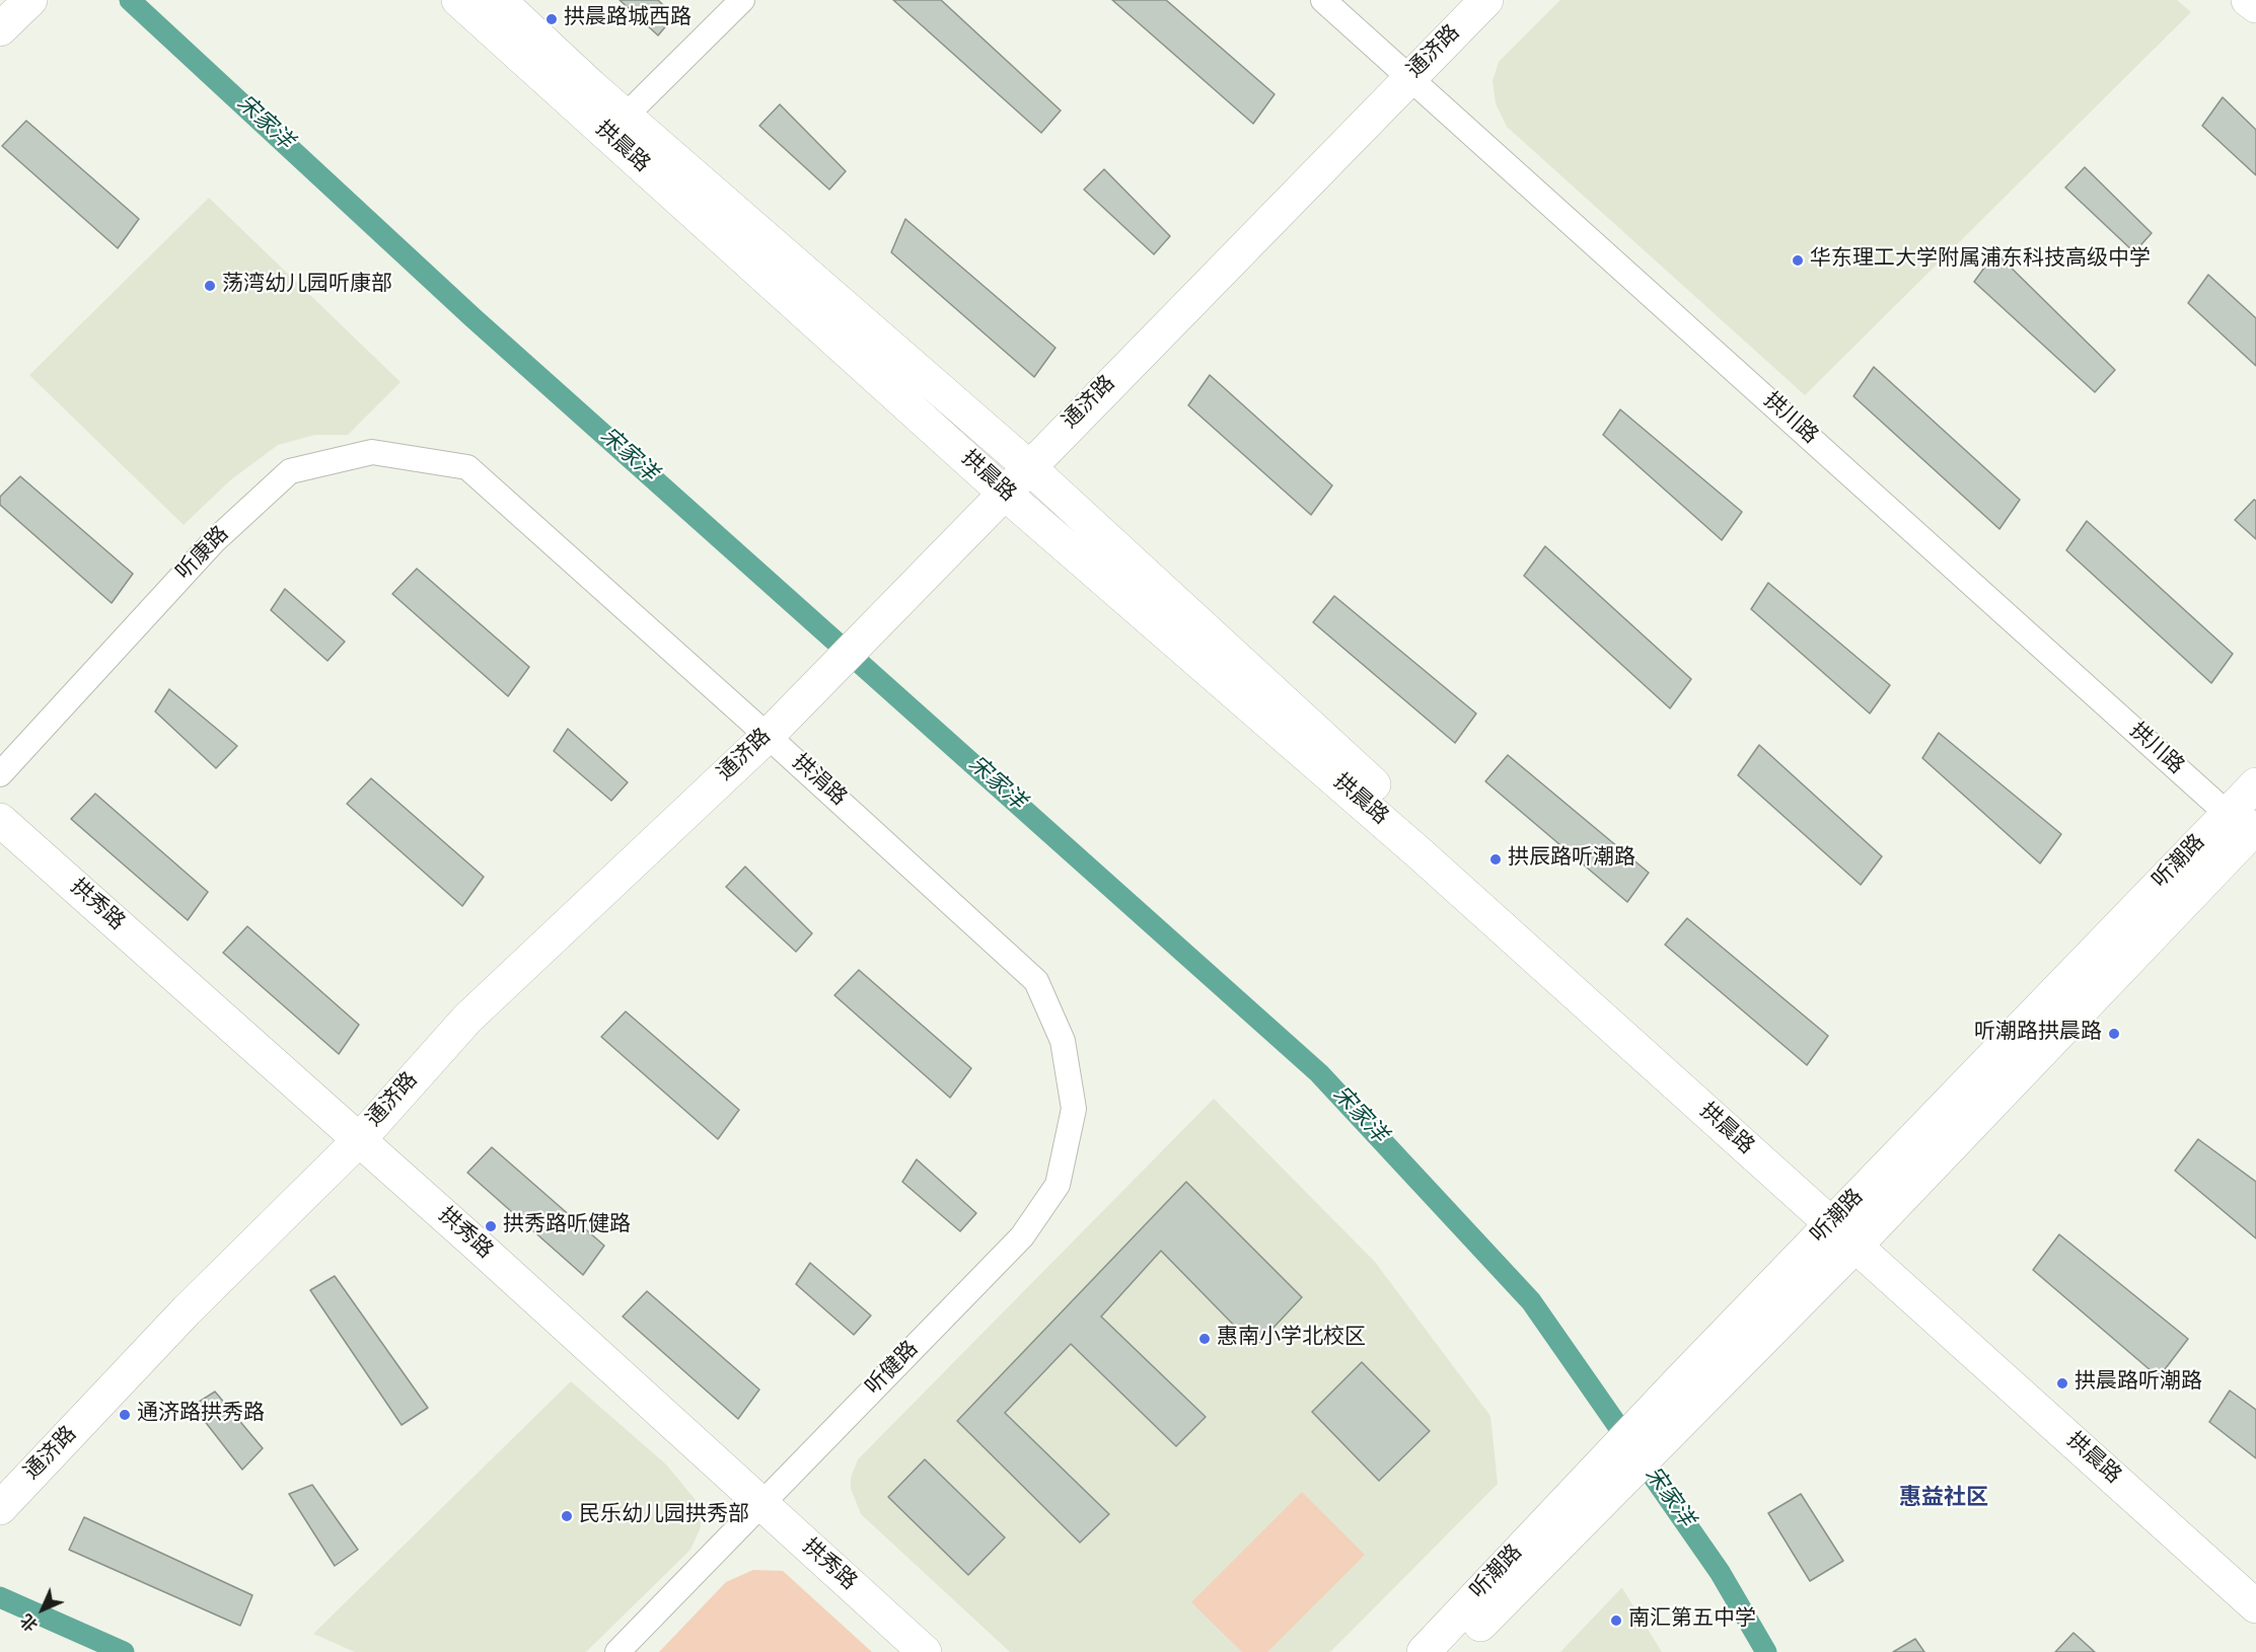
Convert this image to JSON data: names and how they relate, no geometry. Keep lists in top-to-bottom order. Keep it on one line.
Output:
{"streets":{"main road":["通济路","拱晨路","听潮路","拱秀路"],"street":["拱川路","听康路","拱涓路","听健路"]},"crossings":[["通济路","拱晨路"],["通济路","拱川路"],["通济路","拱涓路"],["通济路","拱秀路"],["拱晨路","听潮路"],["拱川路","听潮路"],["听康路","拱涓路"],["拱涓路","听健路"],["拱秀路","听健路"]],"districts":["惠益社区"],"water":["宋家洋"],"places":["拱晨路城西路","华东理工大学附属浦东科技高级中学","荡湾幼儿园听康部","拱辰路听潮路","听潮路拱晨路","拱秀路听健路","惠南小学北校区","拱晨路听潮路","通济路拱秀路","民乐幼儿园拱秀部","南汇第五中学"],"north":"bottom left"}
